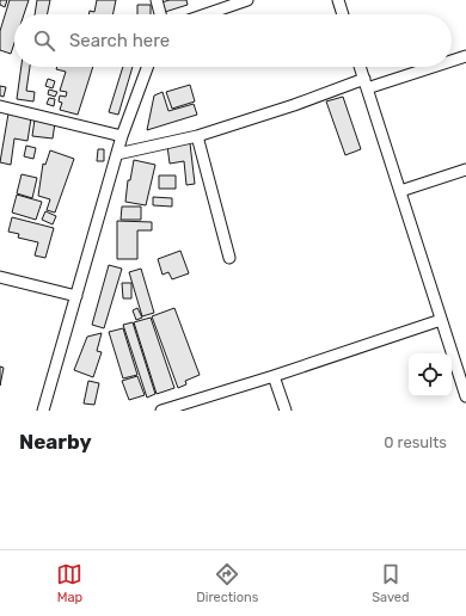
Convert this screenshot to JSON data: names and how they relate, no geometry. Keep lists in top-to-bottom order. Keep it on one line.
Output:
{"page":{"search":"Search here","heading":["Nearby","0 results"],"nav":["Map","Directions","Saved"]}}
